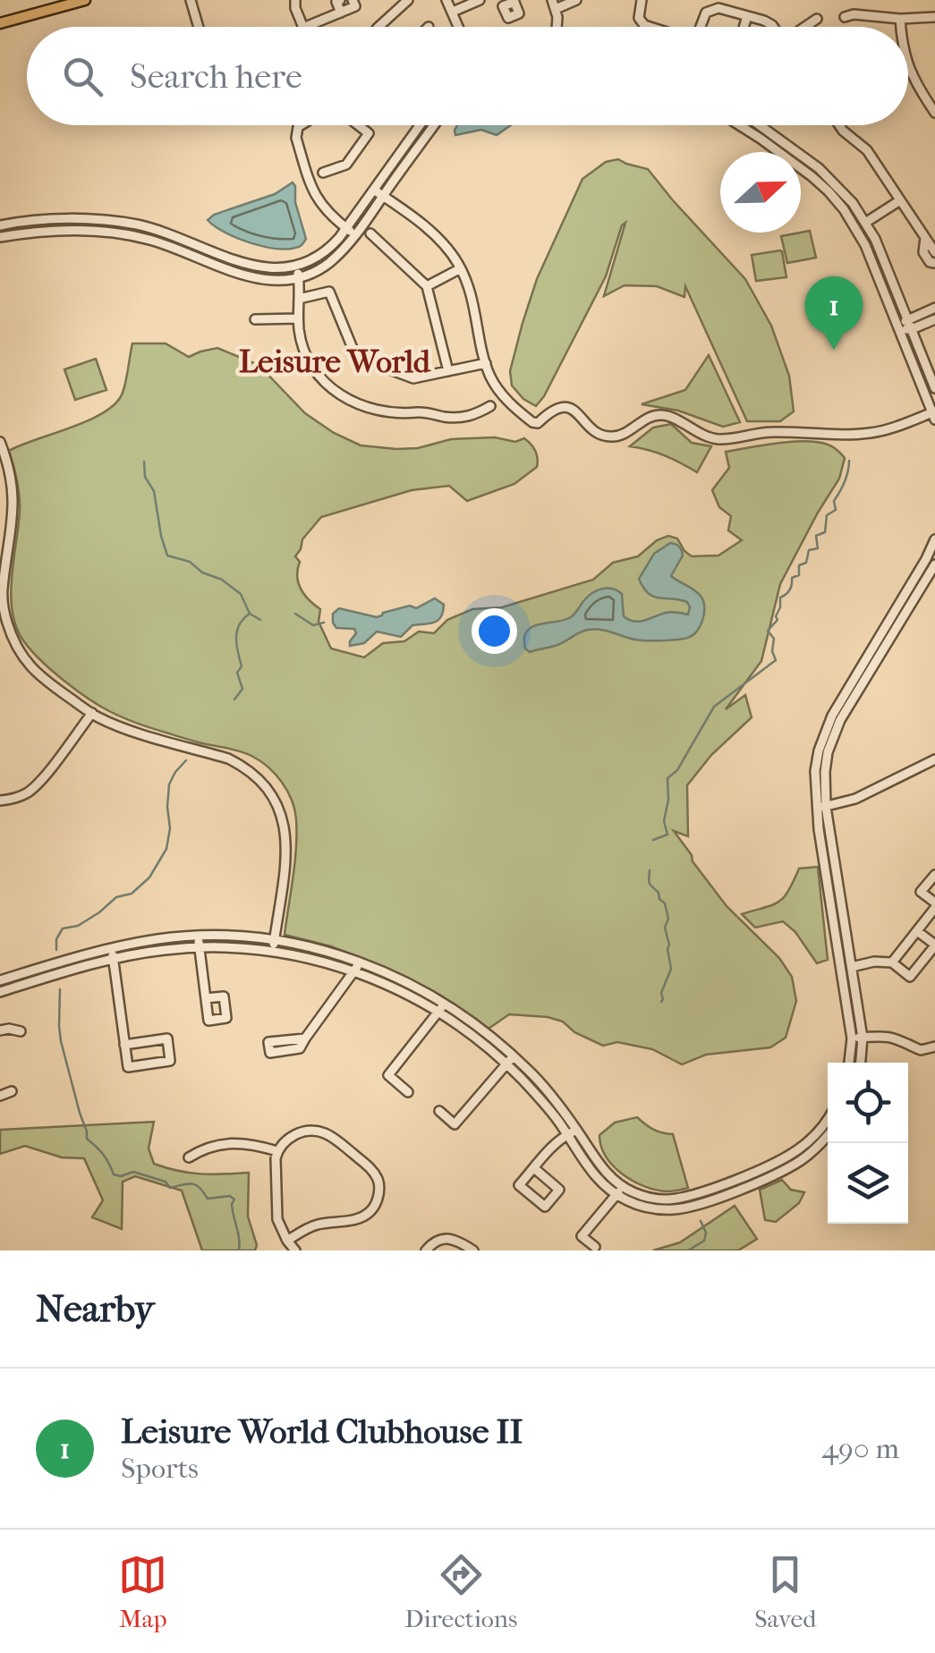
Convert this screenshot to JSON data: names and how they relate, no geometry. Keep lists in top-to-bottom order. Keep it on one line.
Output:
{"districts":["Leisure World"],"north":"right","page":{"search":"Search here","pins":"1","heading":"Nearby","list":[{"mark":"1","name":"Leisure World Clubhouse II","note":"Sports","value":"490 m"}],"nav":["Map","Directions","Saved"]}}
